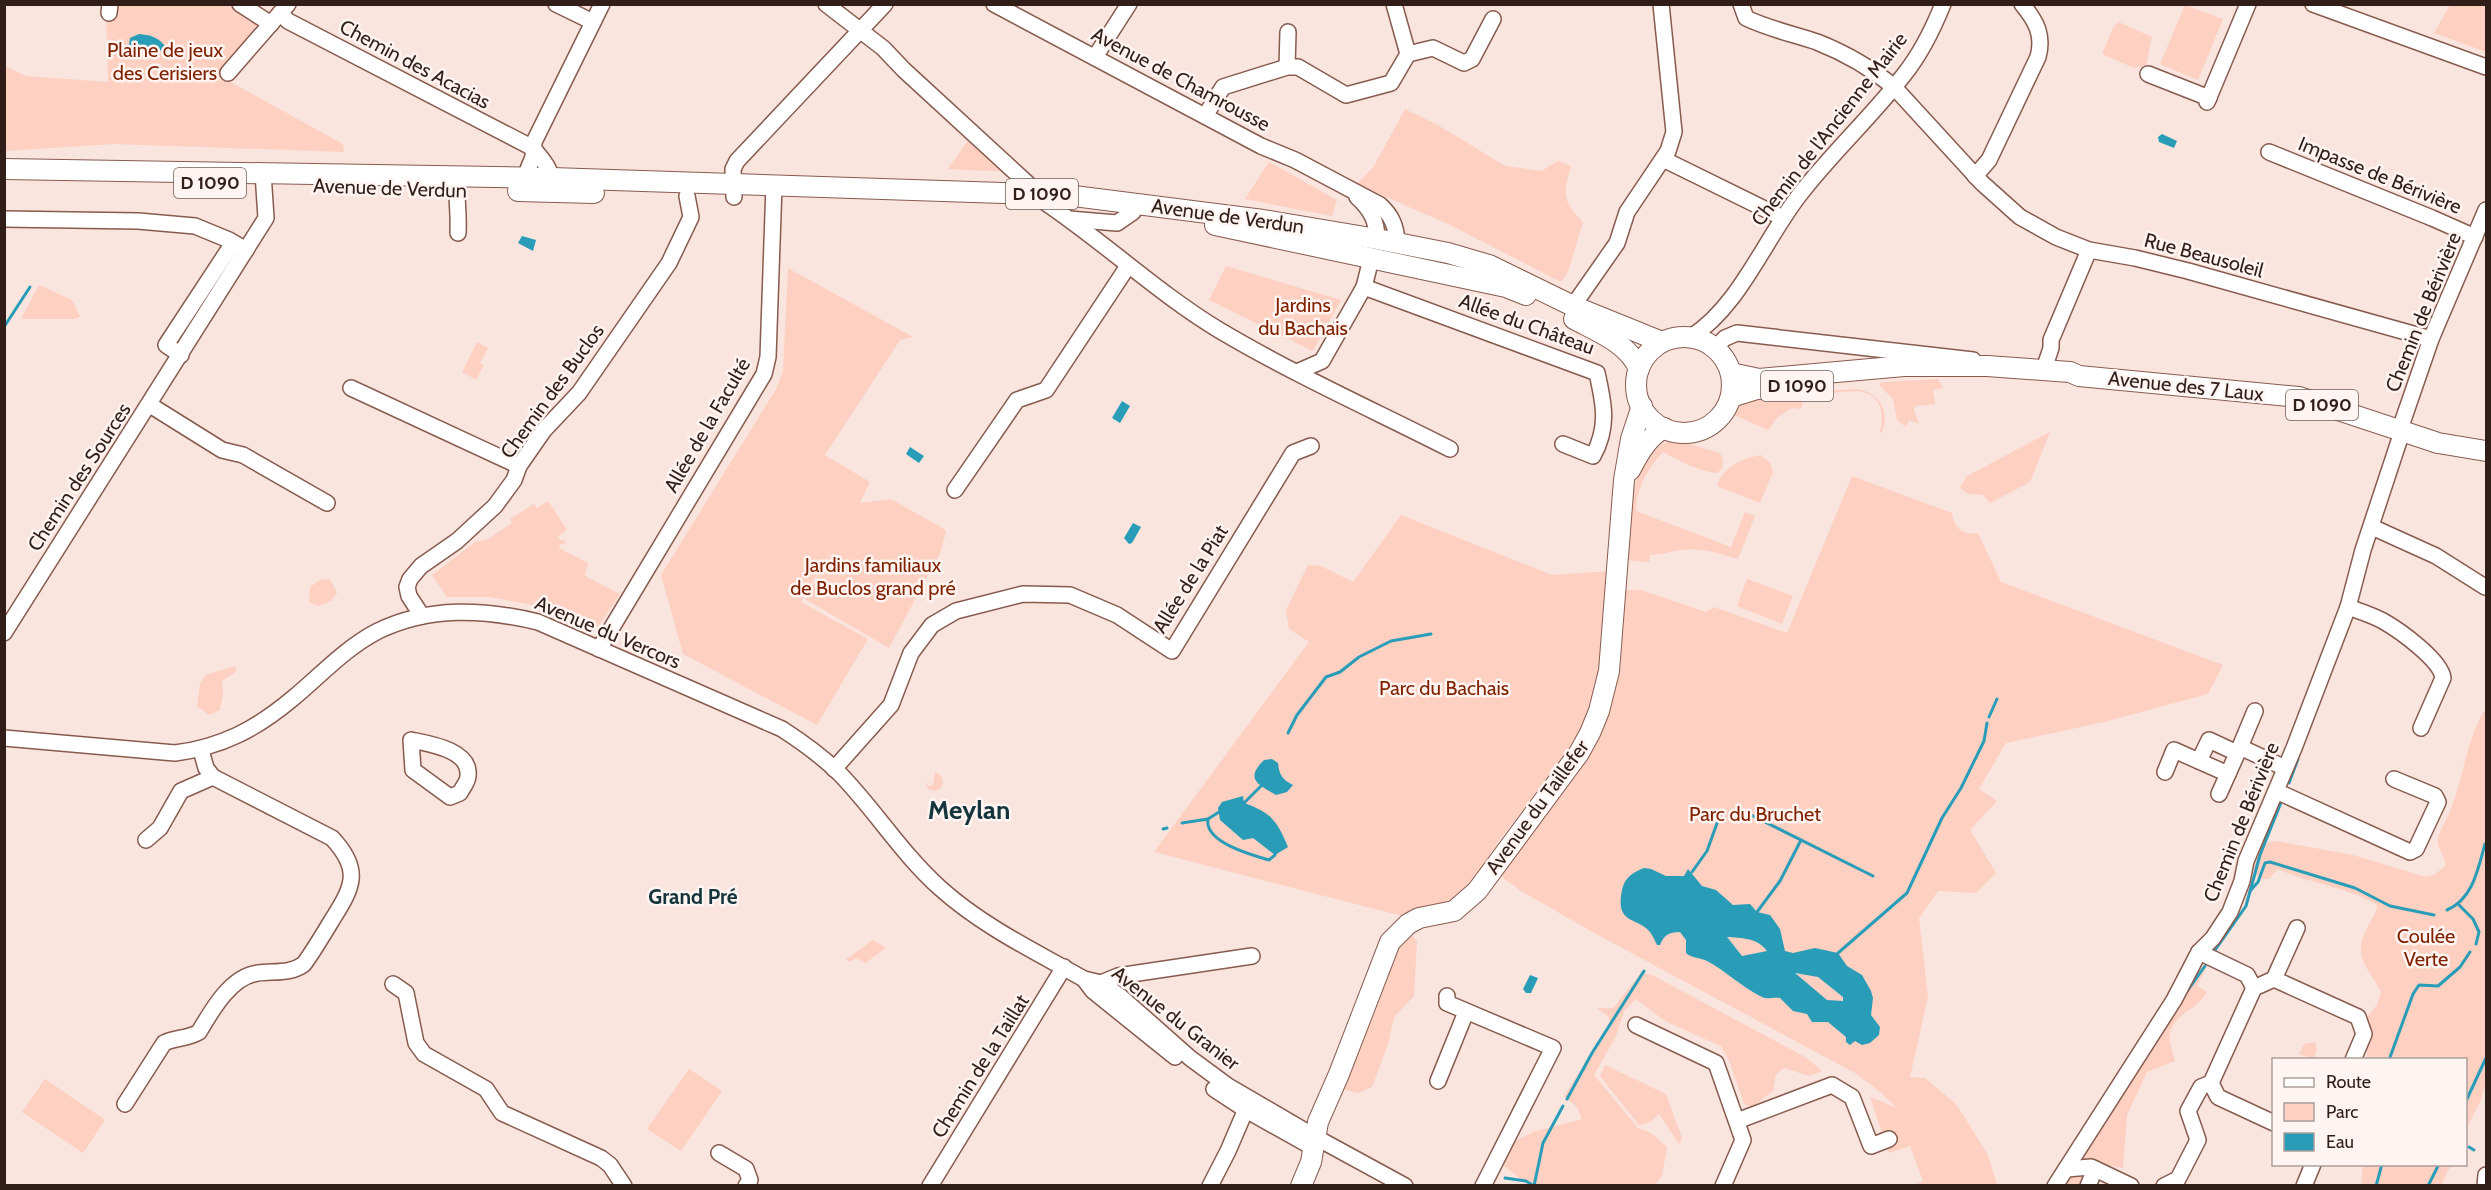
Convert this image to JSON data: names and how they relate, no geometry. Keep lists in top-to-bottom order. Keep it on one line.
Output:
{"streets":{"main road":["D 1090","Avenue de Verdun","Avenue des 7 Laux","Avenue du Taillefer"],"street":["Chemin des Acacias","Avenue de Chamrousse","Chemin de l'Ancienne Mairie","Impasse de Bérivière","Rue Beausoleil","Chemin de Bérivière","Allée du Château","Chemin des Buclos","Allée de la Faculté","Chemin des Sources","Allée de la Piat","Avenue du Vercors","Avenue du Granier","Chemin de la Taillat"]},"crossings":[["Avenue de Chamrousse","Avenue de Verdun"],["Chemin de l'Ancienne Mairie","D 1090"],["Chemin de l'Ancienne Mairie","Avenue de Verdun"],["Chemin de l'Ancienne Mairie","Rue Beausoleil"],["Chemin de l'Ancienne Mairie","Avenue des 7 Laux"],["Chemin de l'Ancienne Mairie","Avenue du Taillefer"],["Impasse de Bérivière","Chemin de Bérivière"],["D 1090","Avenue de Verdun"],["D 1090","Avenue des 7 Laux"],["D 1090","Avenue du Taillefer"],["Avenue de Verdun","Avenue des 7 Laux"],["Avenue de Verdun","Chemin des Buclos"],["Avenue de Verdun","Allée de la Faculté"],["Avenue de Verdun","Chemin des Sources"],["Avenue de Verdun","Avenue du Taillefer"],["Rue Beausoleil","Chemin de Bérivière"],["Chemin de Bérivière","Avenue des 7 Laux"],["Avenue des 7 Laux","Avenue du Taillefer"],["Chemin des Buclos","Avenue du Vercors"],["Allée de la Faculté","Avenue du Vercors"],["Allée de la Piat","Avenue du Vercors"],["Avenue du Vercors","Avenue du Granier"],["Avenue du Vercors","Chemin de la Taillat"],["Avenue du Taillefer","Avenue du Granier"]],"districts":["Meylan","Grand Pré"],"parks":["Plaine de jeux des Cerisiers","Jardins du Bachais","Jardins familiaux de Buclos grand pré","Parc du Bachais","Parc du Bruchet","Coulée Verte"],"legend":["Route","Parc","Eau"]}
